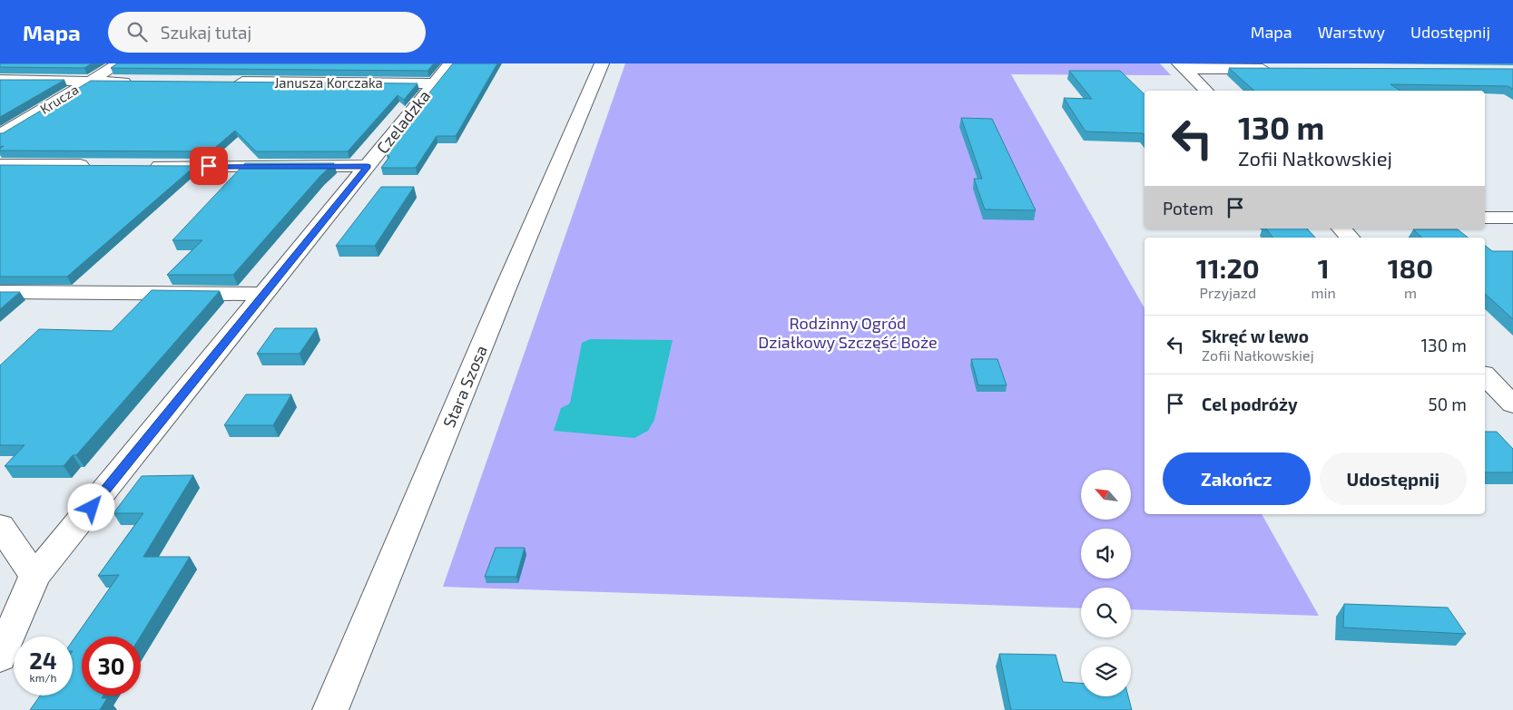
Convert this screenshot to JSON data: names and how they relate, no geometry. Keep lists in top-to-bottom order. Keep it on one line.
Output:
{"streets":{"street":["Janusza Korczaka","Krucza","Czeladzka","Stara Szosa"]},"crossings":[["Janusza Korczaka","Czeladzka"]],"parks":["Rodzinny Ogród Działkowy Szczęść Boże"],"north":"top left","page":{"header":"Mapa","search":"Szukaj tutaj","nav":["Mapa","Warstwy","Udostępnij"],"turn":["130 m","Zofii Nałkowskiej"],"then":"Potem","eta":["11:20","Przyjazd","1","min","180","m"],"list":[{"name":"Skręć w lewo","note":"Zofii Nałkowskiej","value":"130 m"},{"name":"Cel podróży","value":"50 m"}],"buttons":["Zakończ","Udostępnij"],"speed":"24 km/h","limit":"30"}}
